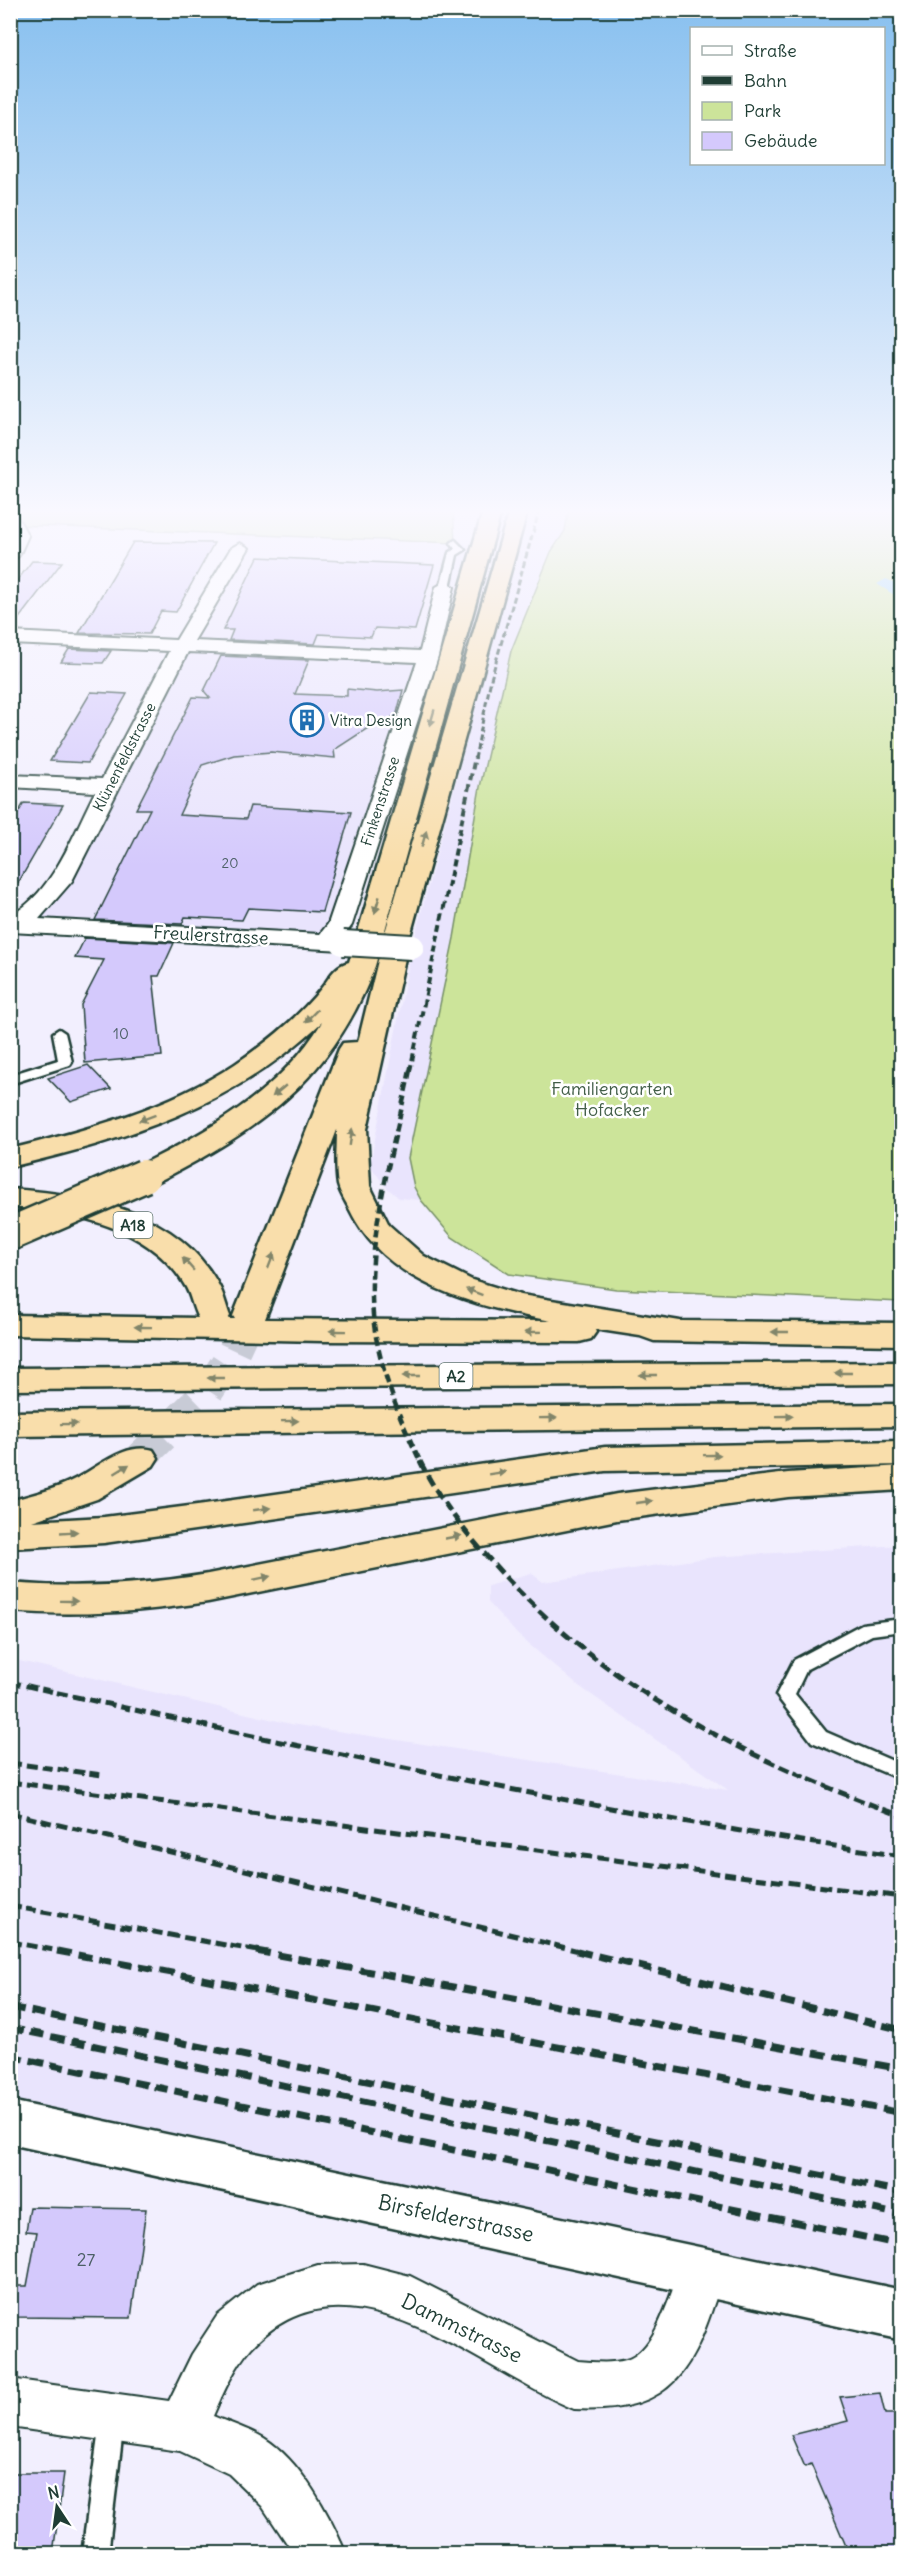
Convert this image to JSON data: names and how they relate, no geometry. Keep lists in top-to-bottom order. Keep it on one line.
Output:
{"streets":{"highway":["A18","A2"],"main road":["Birsfelderstrasse"],"street":["Klünenfeldstrasse","Finkenstrasse","Freulerstrasse","Dammstrasse"]},"crossings":[["Klünenfeldstrasse","Freulerstrasse"],["Finkenstrasse","Freulerstrasse"],["Birsfelderstrasse","Dammstrasse"]],"parks":["Familiengarten Hofacker"],"places":{"building":["Vitra Design"]},"house_numbers":["20","10","27"],"legend":["Straße","Bahn","Park","Gebäude"],"north":"top"}
